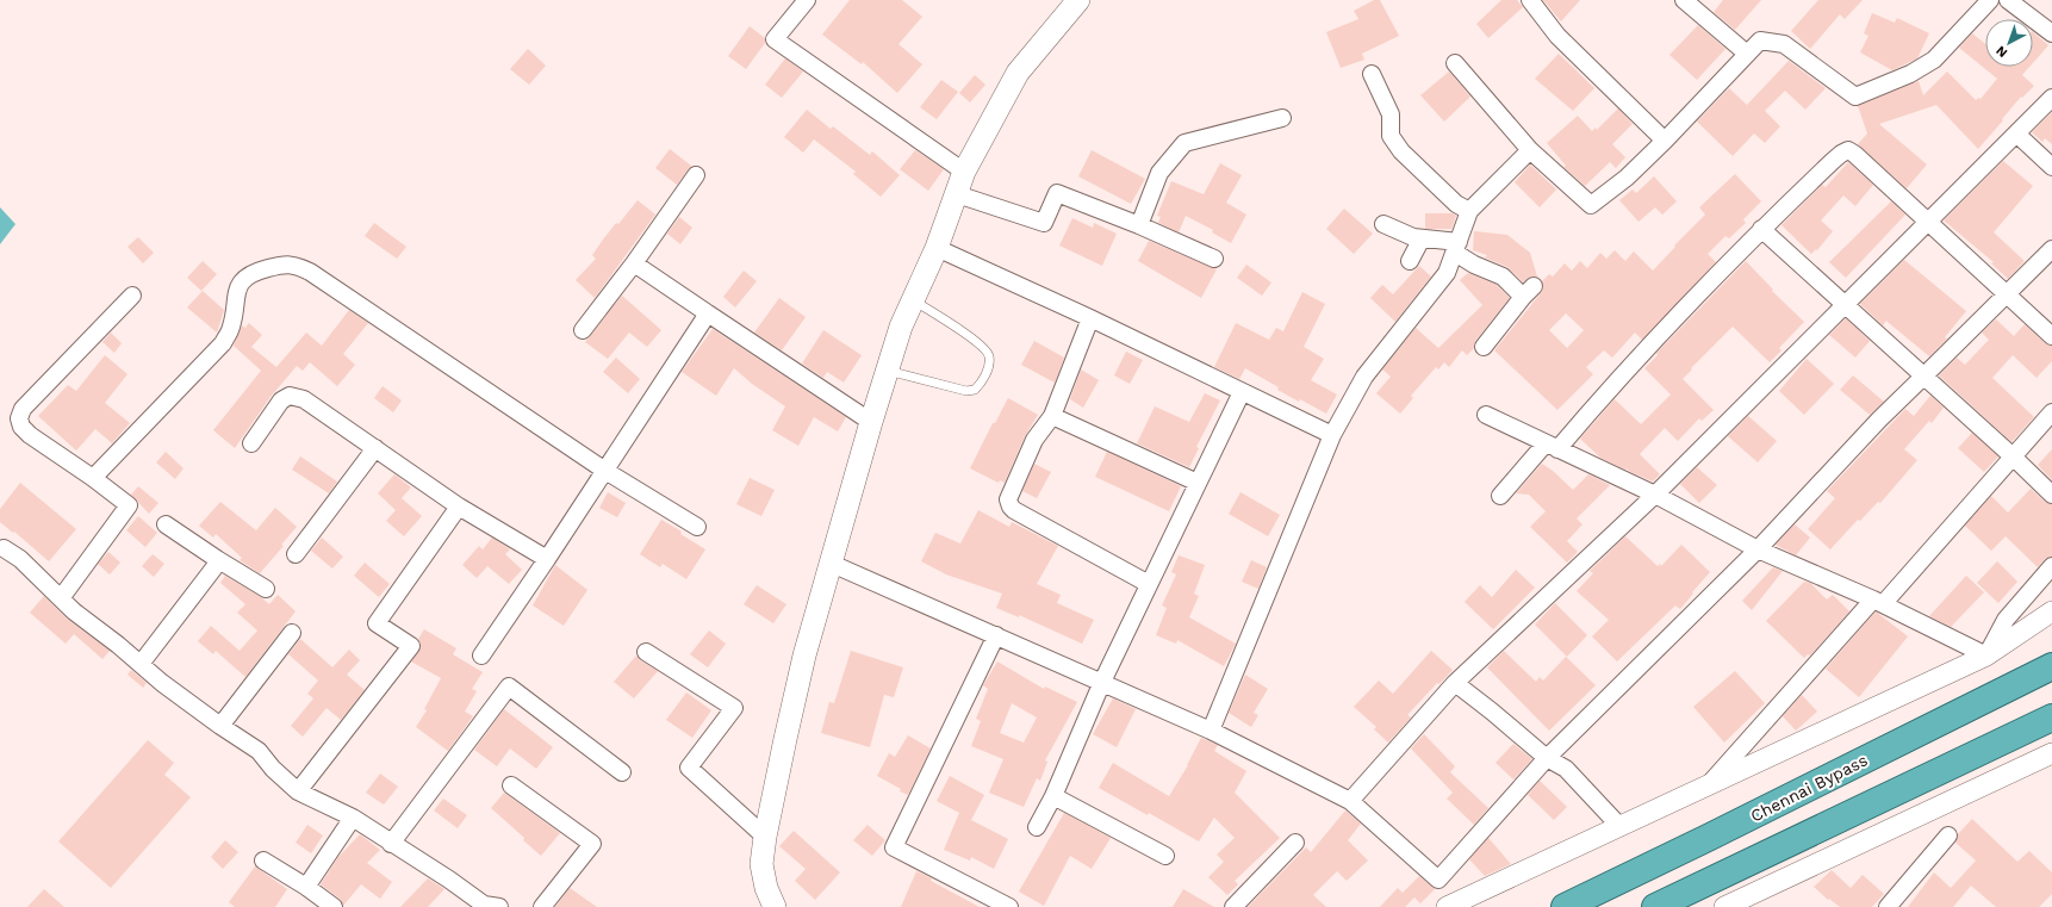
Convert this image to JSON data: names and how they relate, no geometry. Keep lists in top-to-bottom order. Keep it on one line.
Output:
{"streets":{"highway":["Chennai Bypass"]},"north":"bottom left"}
